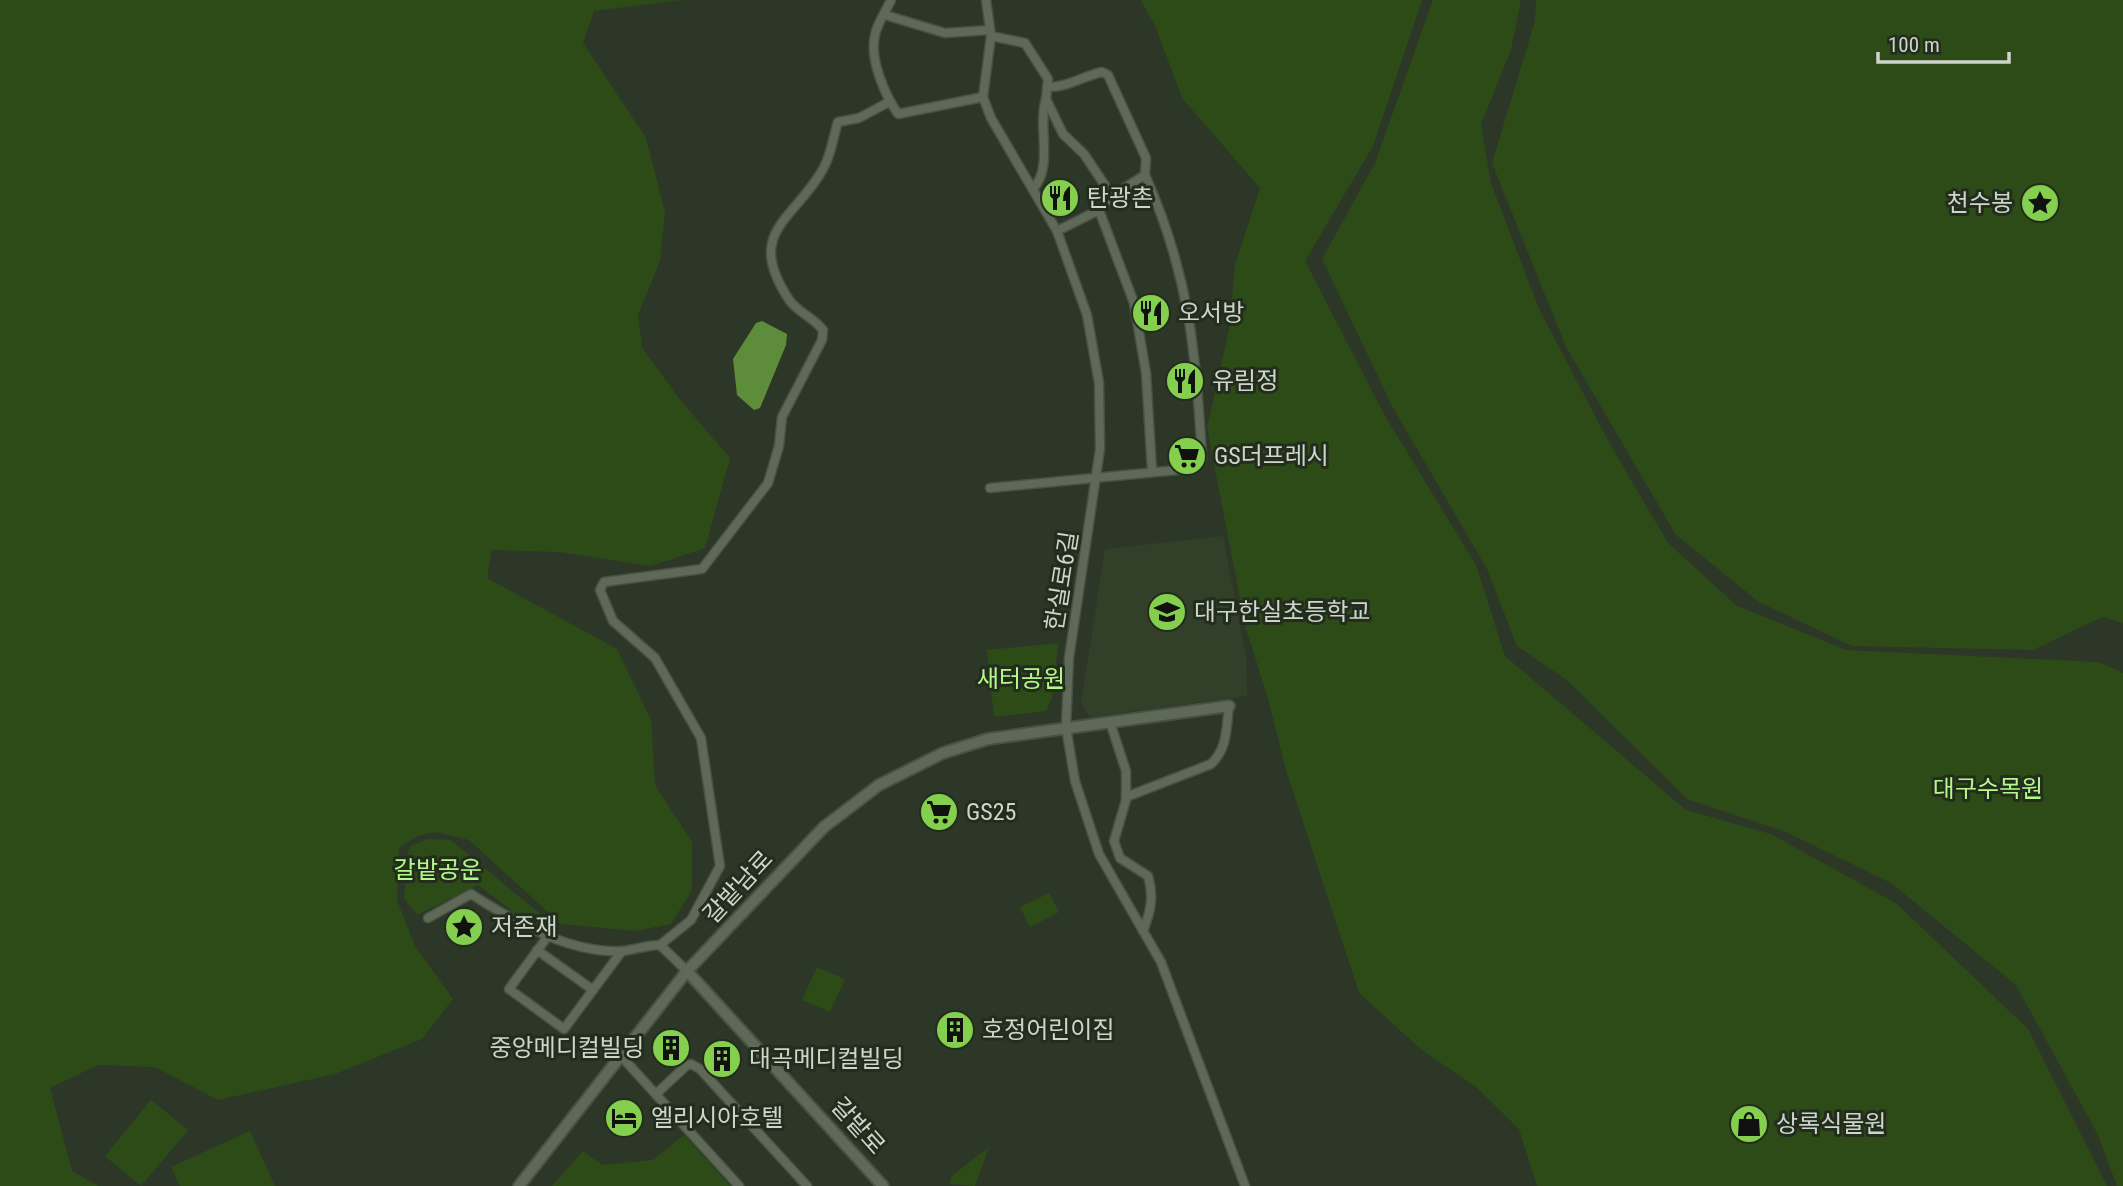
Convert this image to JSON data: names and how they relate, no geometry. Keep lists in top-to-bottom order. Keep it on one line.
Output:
{"streets":{"main road":["갈밭남로","갈밭로"],"street":["한실로6길"]},"crossings":[["한실로6길","갈밭남로"],["갈밭남로","갈밭로"]],"parks":["새터공원","대구수목원","갈밭공운"],"places":{"restaurant":["탄광촌","오서방","유림정"],"place":["천수봉","저존재"],"supermarket":["GS더프레시","GS25"],"school or university":["대구한실초등학교"],"building":["호정어린이집","중앙메디컬빌딩","대곡메디컬빌딩"],"hotel":["엘리시아호텔"],"shop":["상록식물원"]},"scale_bar":"100 m"}
